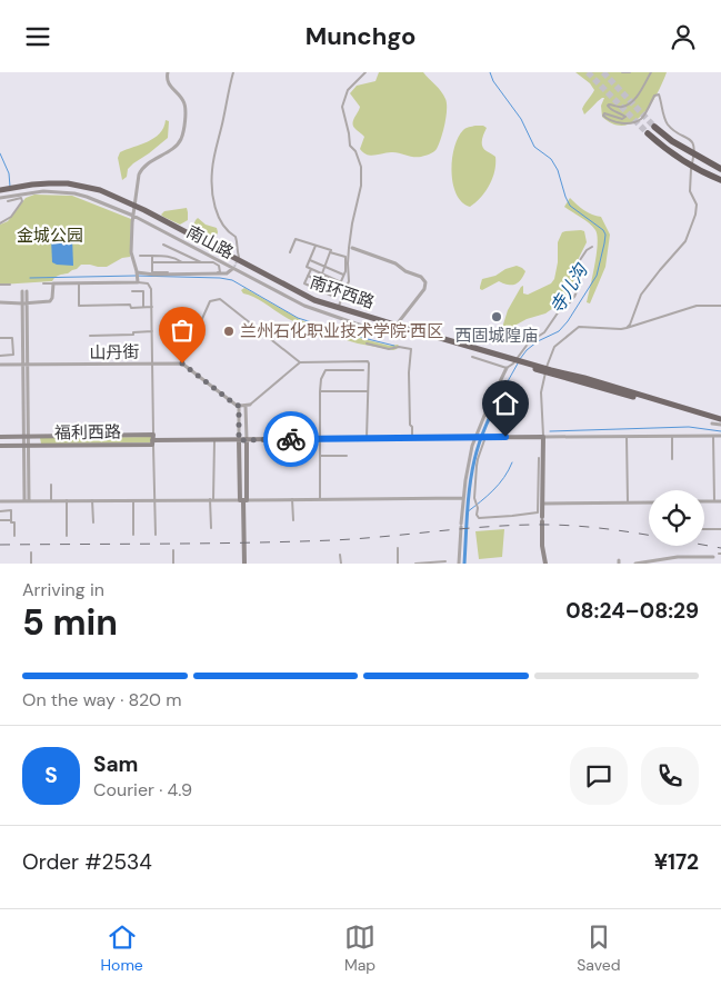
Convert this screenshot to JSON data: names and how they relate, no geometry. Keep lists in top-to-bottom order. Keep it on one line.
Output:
{"streets":{"highway":["南环西路"],"main road":["福利西路"],"street":["南山路","山丹街"]},"crossings":[["南山路","南环西路"]],"water":["寺儿沟"],"parks":["金城公园"],"places":["西固城隍庙","兰州石化职业技术学院·西区"],"page":{"header":"Munchgo","heading":["5 min","Arriving in","08:24–08:29"],"panel":["Sam","Courier · 4.9","Order #2534","¥172"],"bar":"On the way · 820 m","round":"S","tabs":["Home","Map","Saved"]}}
